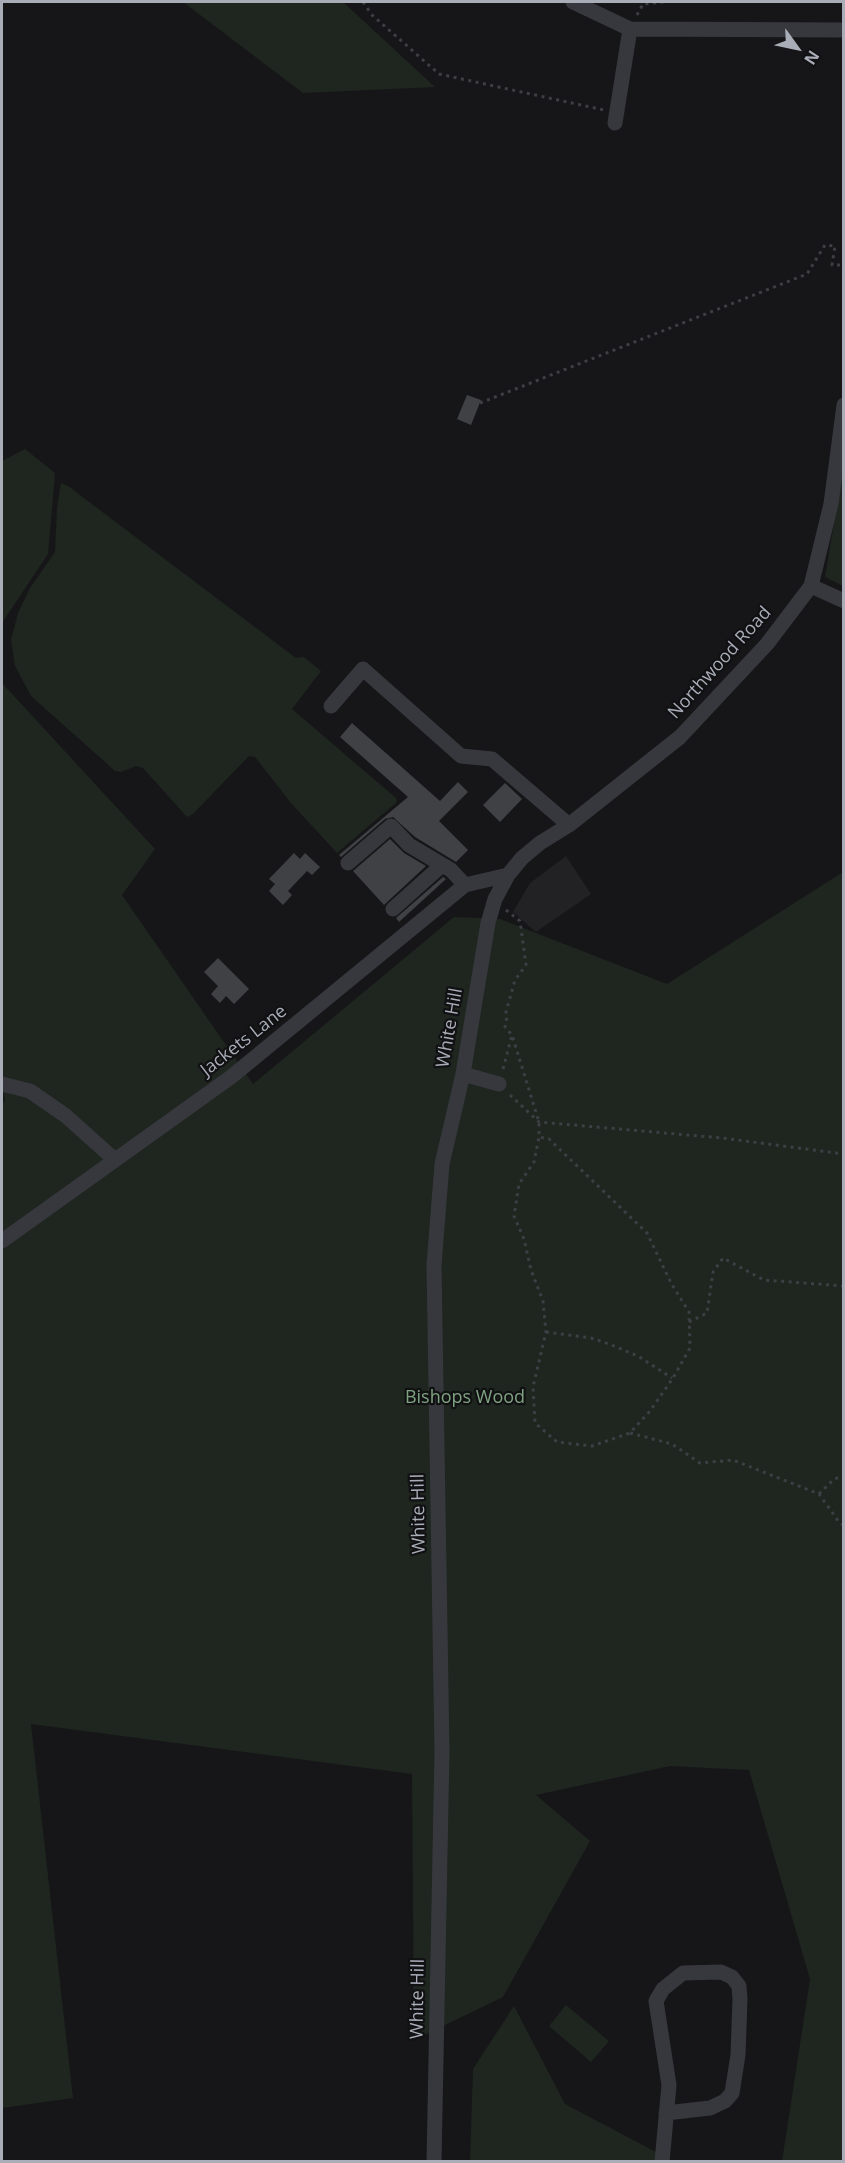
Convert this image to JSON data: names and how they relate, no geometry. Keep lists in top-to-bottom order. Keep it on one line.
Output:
{"streets":{"street":["Northwood Road","White Hill","Jackets Lane"]},"crossings":[["Northwood Road","White Hill"],["Northwood Road","Jackets Lane"],["White Hill","Jackets Lane"]],"parks":["Bishops Wood"],"north":"bottom right"}
